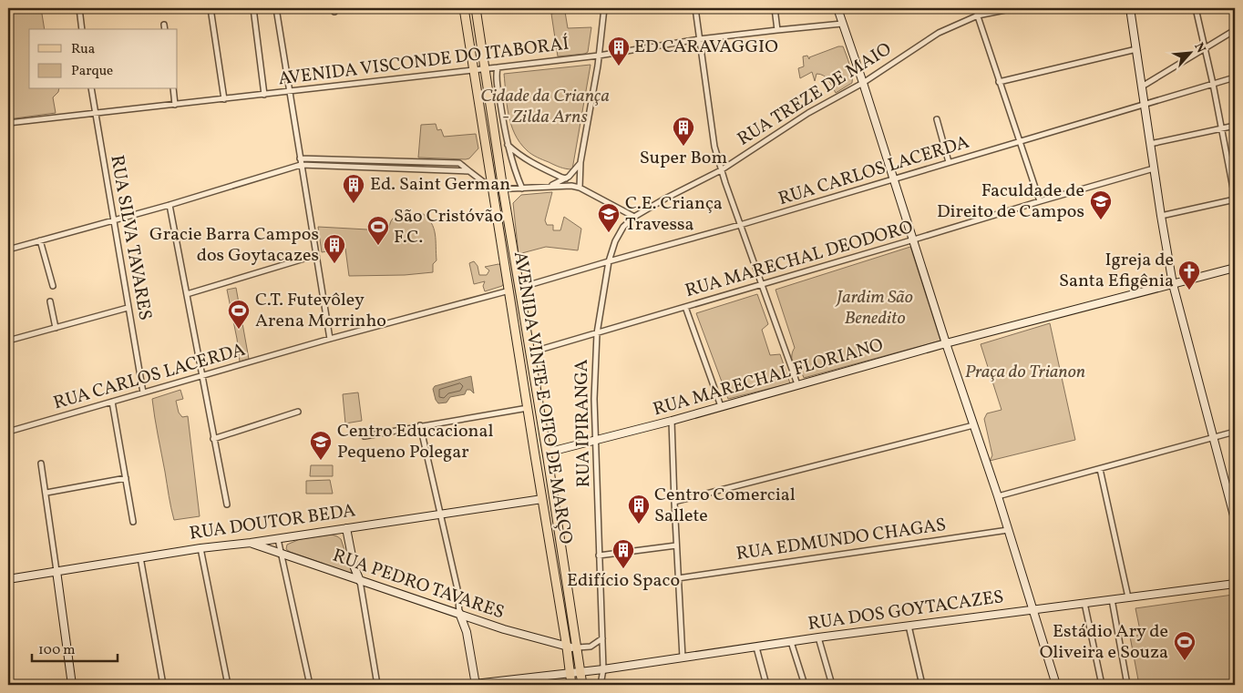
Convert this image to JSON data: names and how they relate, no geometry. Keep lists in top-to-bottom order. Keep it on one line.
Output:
{"streets":{"main road":["RUA MARECHAL FLORIANO","AVENIDA VINTE E OITO DE MARÇO","RUA DOUTOR BEDA","RUA PEDRO TAVARES","RUA DOS GOYTACAZES"],"street":["AVENIDA VISCONDE DO ITABORAÍ","RUA TREZE DE MAIO","RUA CARLOS LACERDA","RUA SILVA TAVARES","RUA MARECHAL DEODORO","RUA IPIRANGA","RUA EDMUNDO CHAGAS"]},"crossings":[["AVENIDA VISCONDE DO ITABORAÍ","RUA SILVA TAVARES"],["AVENIDA VISCONDE DO ITABORAÍ","AVENIDA VINTE E OITO DE MARÇO"],["RUA TREZE DE MAIO","RUA IPIRANGA"],["RUA CARLOS LACERDA","RUA SILVA TAVARES"],["RUA CARLOS LACERDA","AVENIDA VINTE E OITO DE MARÇO"],["RUA CARLOS LACERDA","RUA IPIRANGA"],["RUA MARECHAL DEODORO","AVENIDA VINTE E OITO DE MARÇO"],["RUA MARECHAL DEODORO","RUA IPIRANGA"],["RUA MARECHAL FLORIANO","AVENIDA VINTE E OITO DE MARÇO"],["RUA MARECHAL FLORIANO","RUA IPIRANGA"],["AVENIDA VINTE E OITO DE MARÇO","RUA DOUTOR BEDA"],["AVENIDA VINTE E OITO DE MARÇO","RUA PEDRO TAVARES"],["AVENIDA VINTE E OITO DE MARÇO","RUA DOS GOYTACAZES"],["RUA IPIRANGA","RUA DOS GOYTACAZES"],["RUA DOUTOR BEDA","RUA PEDRO TAVARES"]],"parks":["Cidade da Criança - Zilda Arns","Jardim São Benedito","Praça do Trianon"],"places":{"building":["ED CARAVAGGIO","Super Bom","Ed. Saint German","Gracie Barra Campos dos Goytacazes","Centro Comercial Sallete","Edifício Spaco"],"school or university":["Faculdade de Direito de Campos","C.E. Criança Travessa","Centro Educacional Pequeno Polegar"],"sports":["São Cristóvão F.C.","C.T. Futevôley Arena Morrinho","Estádio Ary de Oliveira e Souza"],"church":["Igreja de Santa Efigênia"]},"legend":["Rua","Parque"],"scale_bar":"100 m","north":"top right"}
